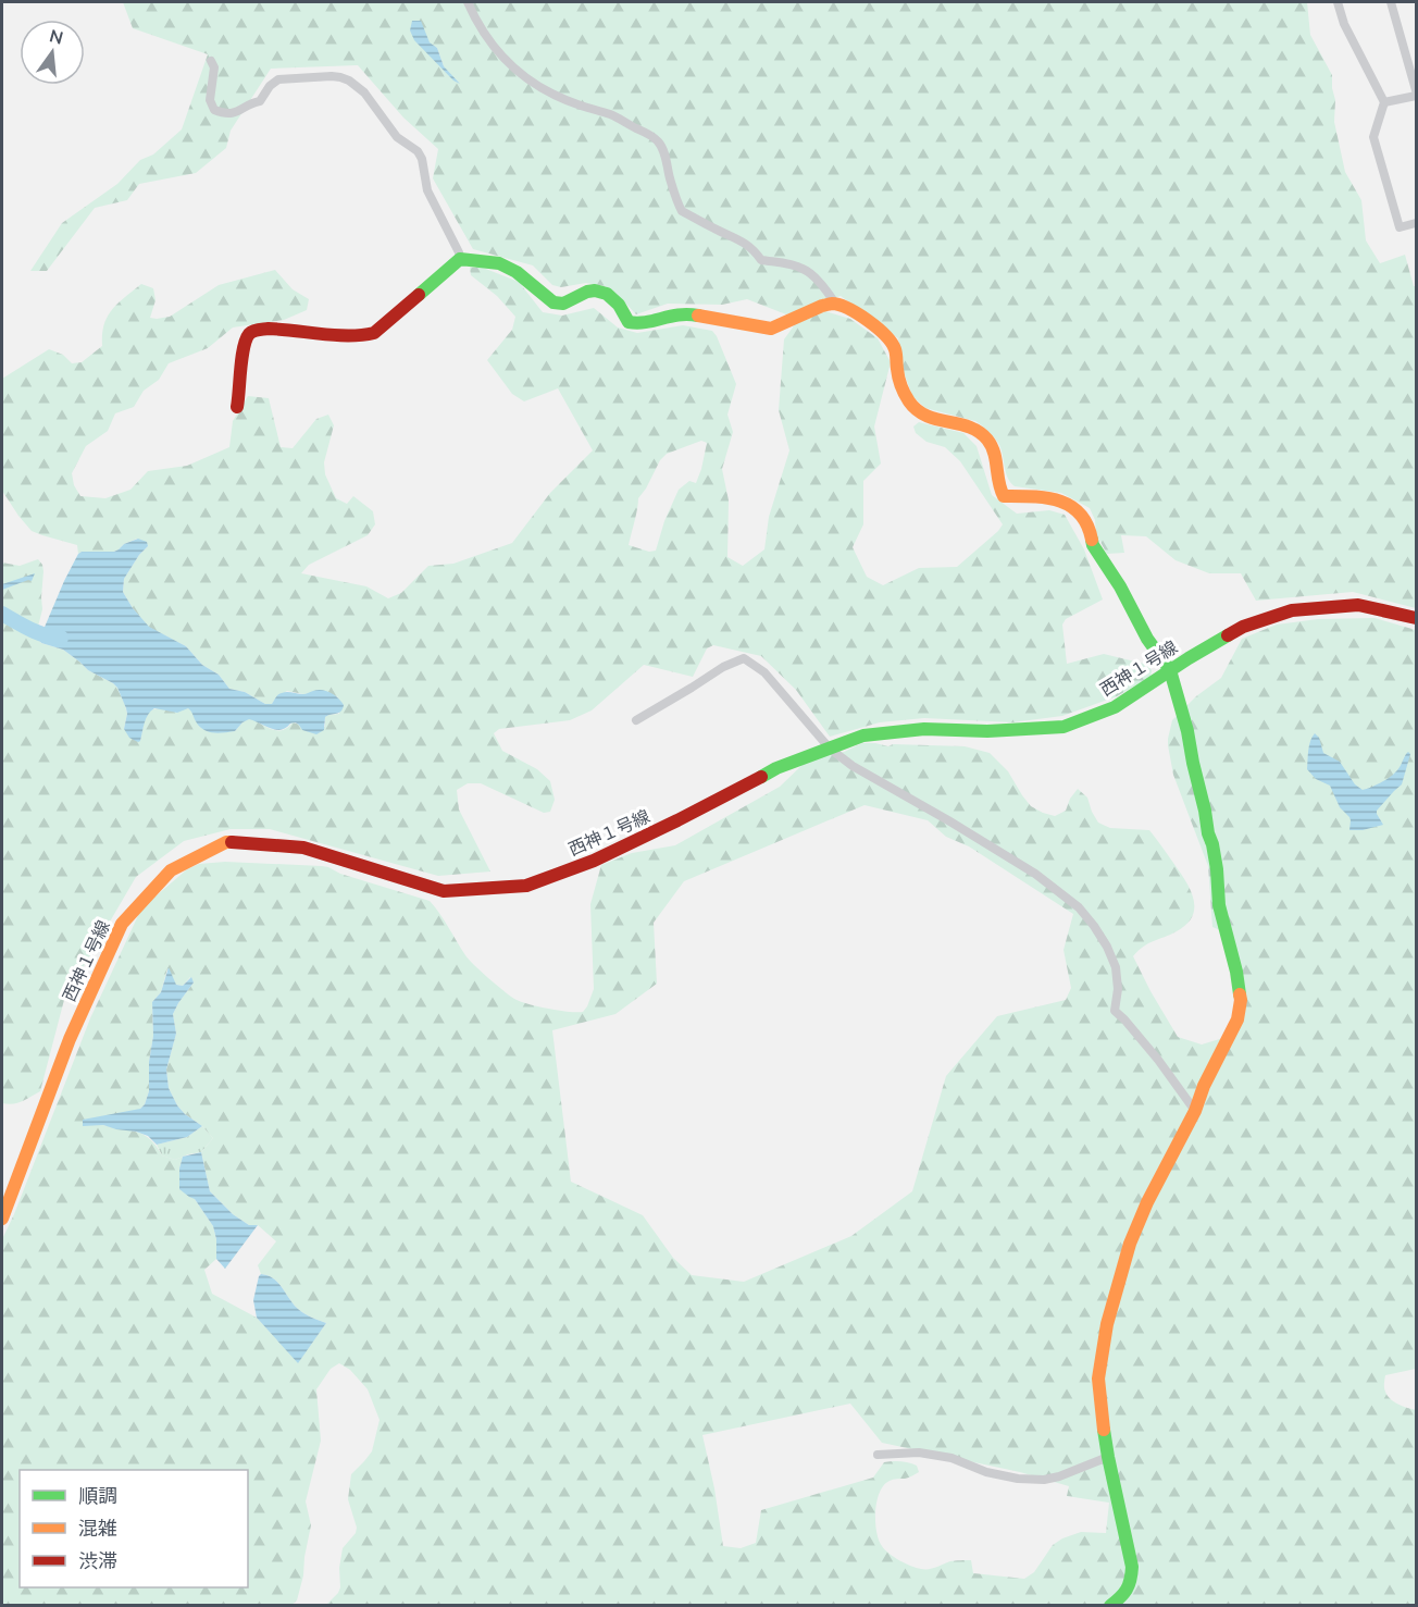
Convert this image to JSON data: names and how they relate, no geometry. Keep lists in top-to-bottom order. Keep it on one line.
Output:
{"streets":{"street":["西神１号線"]},"legend":["順調","混雑","渋滞"],"north":"top"}
